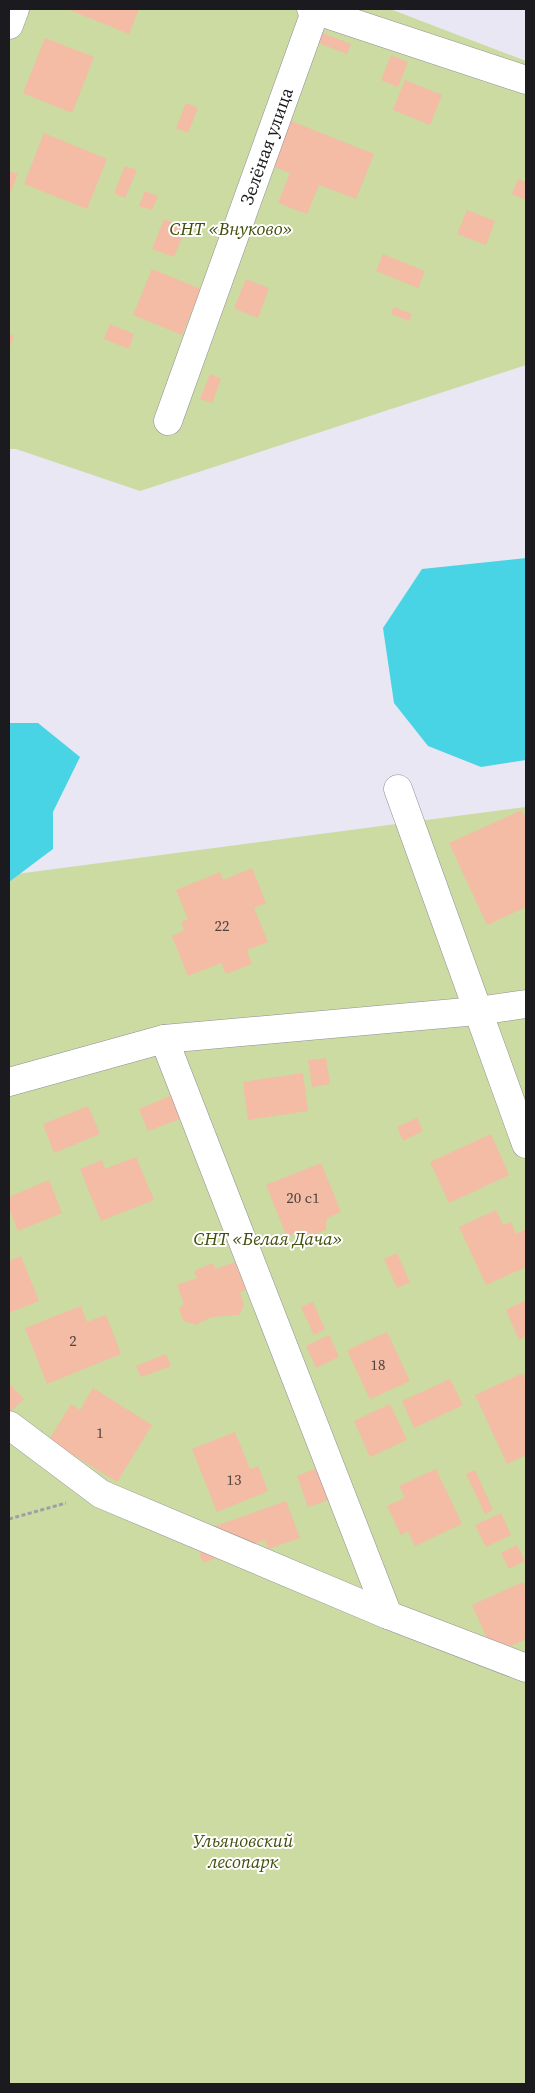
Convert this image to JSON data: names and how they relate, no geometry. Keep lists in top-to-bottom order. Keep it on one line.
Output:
{"streets":{"street":["Зелёная улица"]},"parks":["СНТ «Внуково»","СНТ «Белая Дача»","Ульяновский лесопарк"],"house_numbers":["22","20 с1","2","18","1","13"]}
